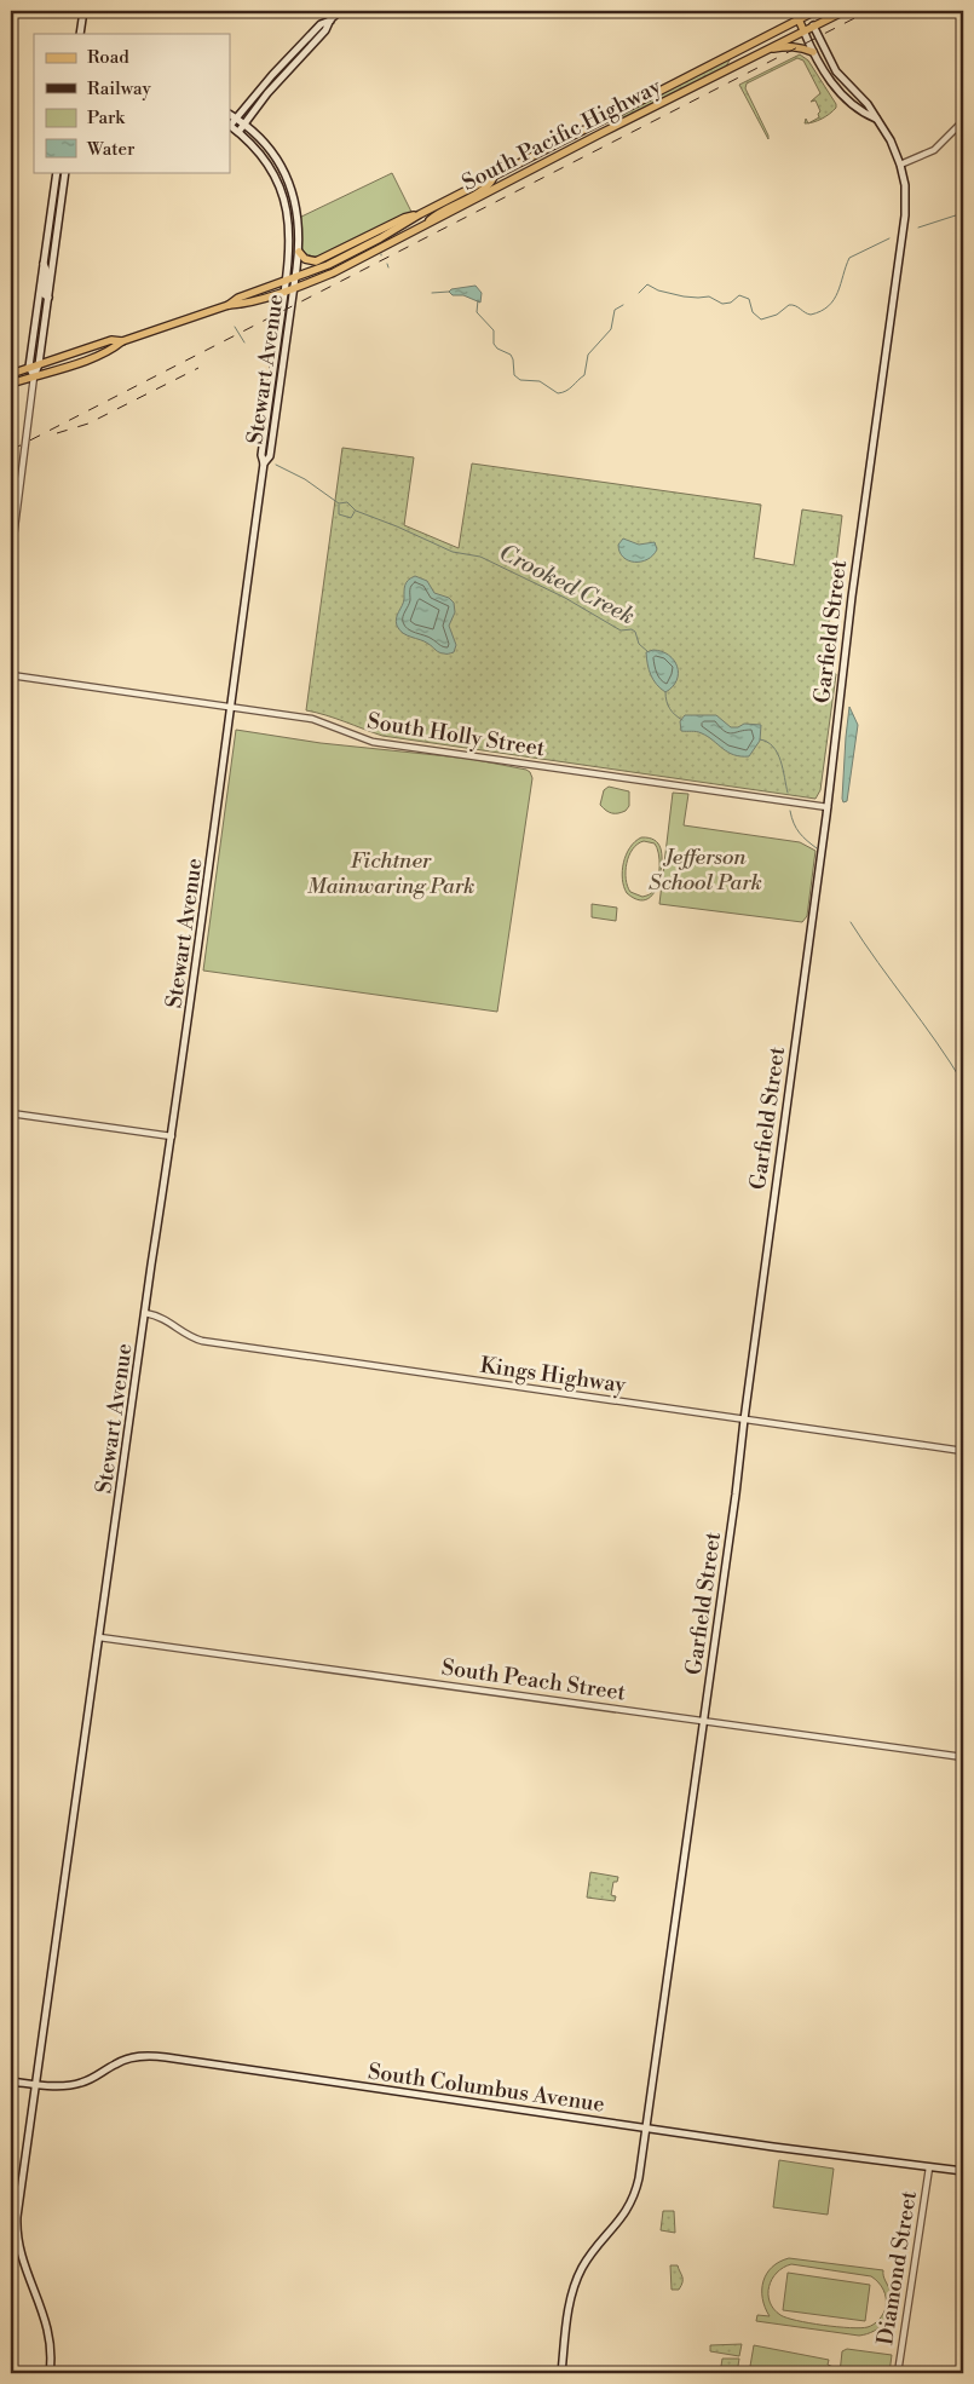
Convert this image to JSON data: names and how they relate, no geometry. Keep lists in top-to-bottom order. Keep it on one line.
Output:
{"streets":{"main road":["South Pacific Highway","Stewart Avenue","Garfield Street","South Columbus Avenue"],"street":["South Holly Street","Kings Highway","South Peach Street","Diamond Street"]},"crossings":[["South Pacific Highway","Stewart Avenue"],["South Pacific Highway","Garfield Street"],["Stewart Avenue","South Holly Street"],["Stewart Avenue","Kings Highway"],["Stewart Avenue","South Peach Street"],["Stewart Avenue","South Columbus Avenue"],["Garfield Street","South Holly Street"],["Garfield Street","Kings Highway"],["Garfield Street","South Peach Street"],["Garfield Street","South Columbus Avenue"],["South Columbus Avenue","Diamond Street"]],"water":["Crooked Creek"],"parks":["Jefferson School Park","Fichtner Mainwaring Park"],"legend":["Road","Railway","Park","Water"]}
